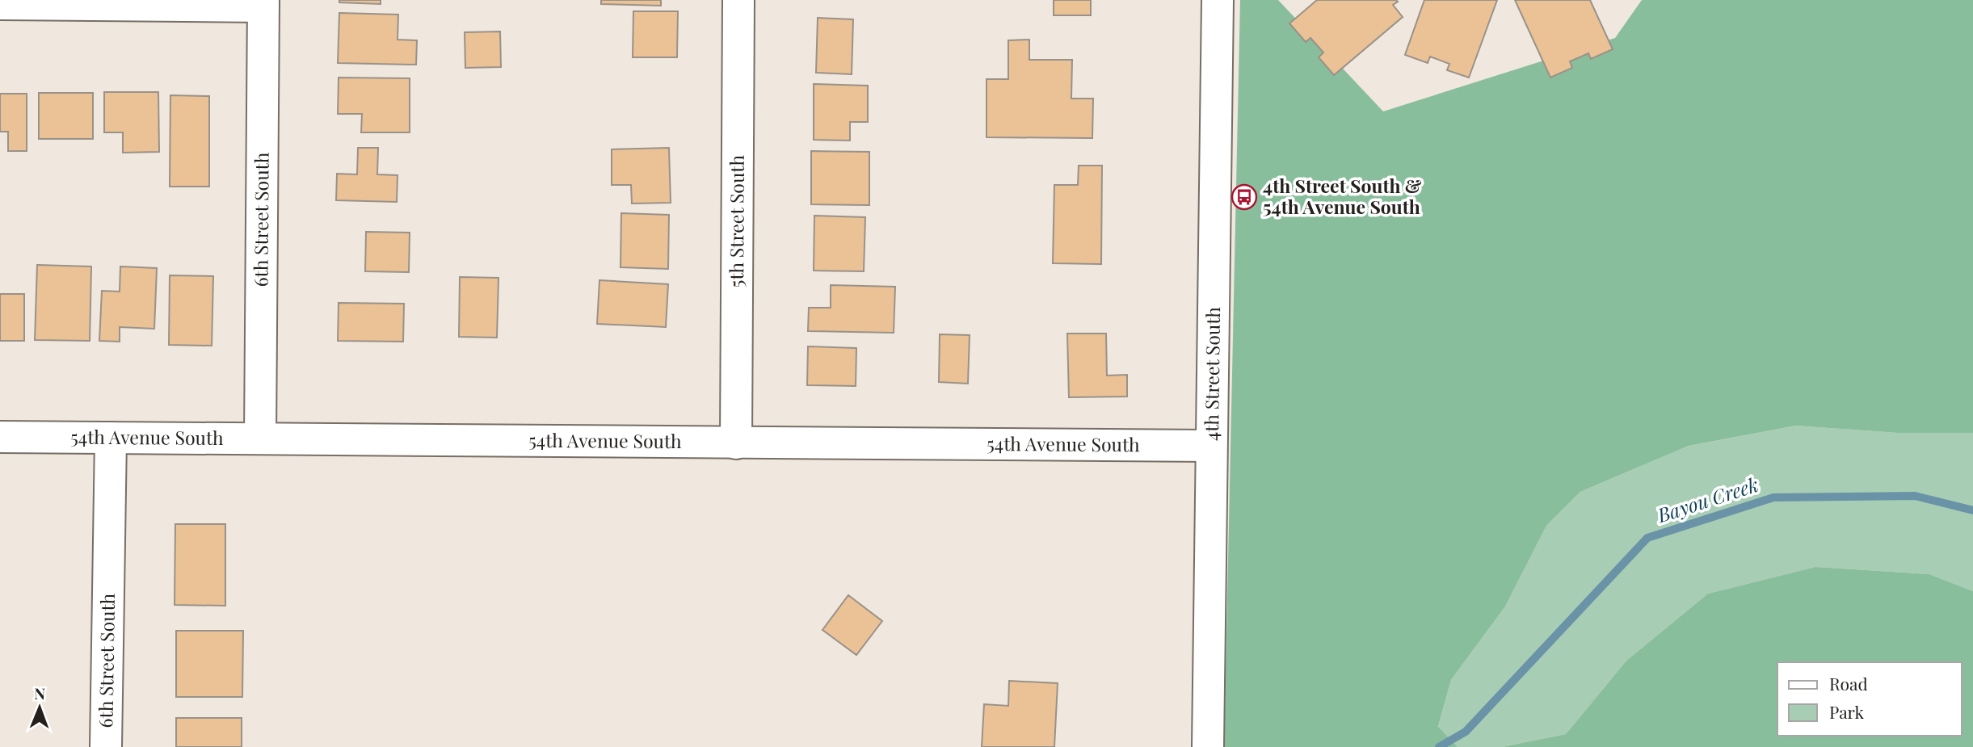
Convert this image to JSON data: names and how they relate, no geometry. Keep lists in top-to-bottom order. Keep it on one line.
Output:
{"streets":{"street":["6th Street South","5th Street South","4th Street South","54th Avenue South"]},"crossings":[["6th Street South","54th Avenue South"],["5th Street South","54th Avenue South"],["4th Street South","54th Avenue South"]],"water":["Bayou Creek"],"places":{"bus stop":["4th Street South & 54th Avenue South"]},"legend":["Road","Park"],"north":"top"}
